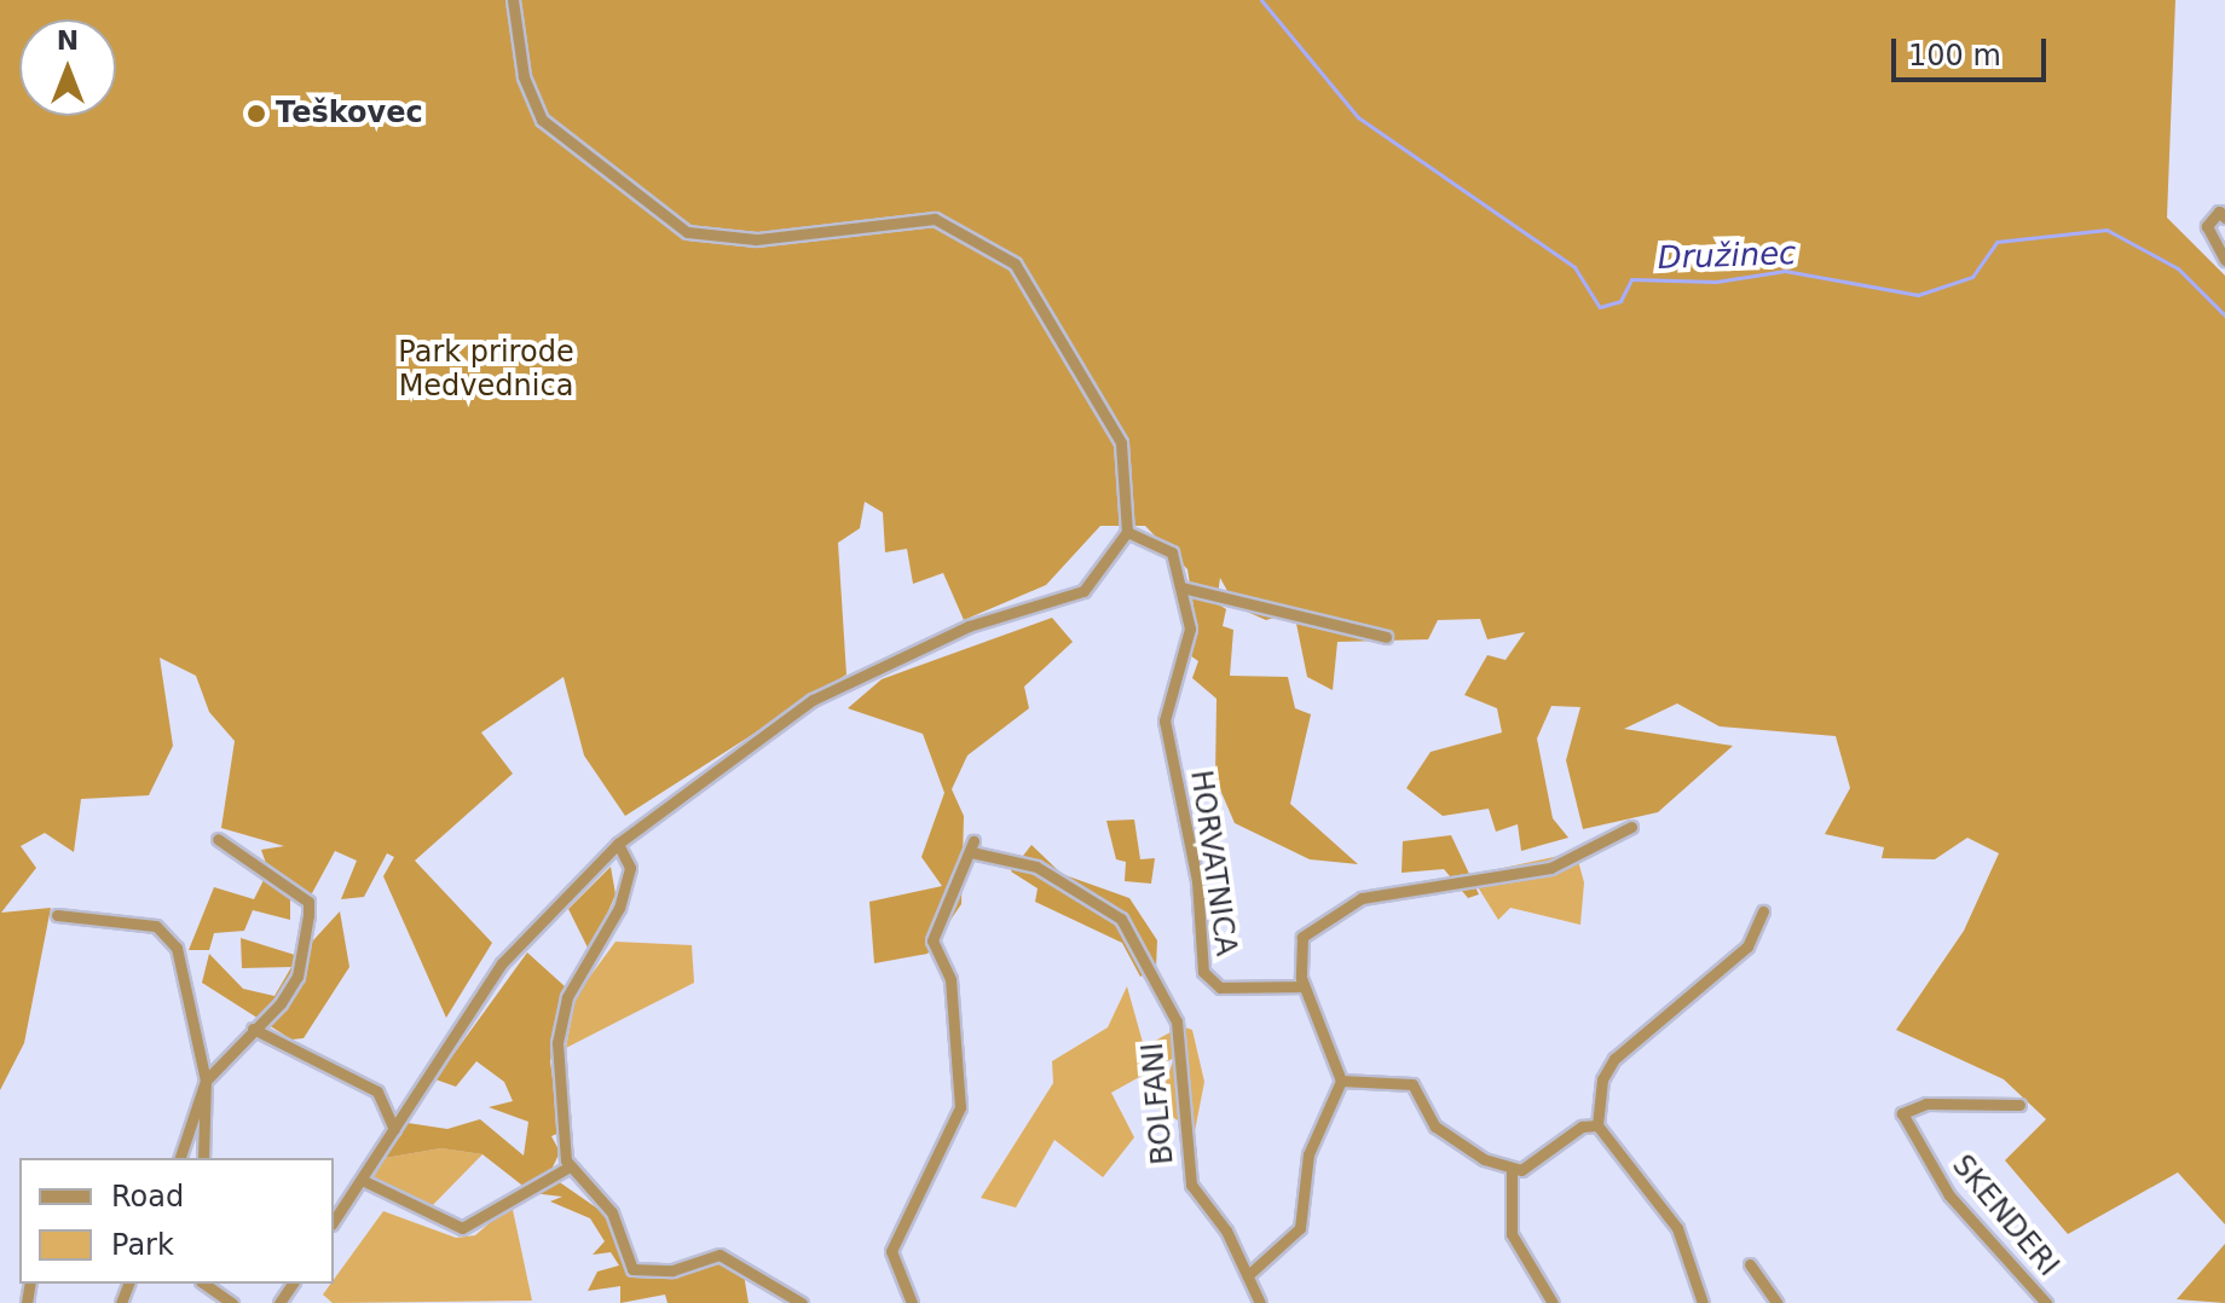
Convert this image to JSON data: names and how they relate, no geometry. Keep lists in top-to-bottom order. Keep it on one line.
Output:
{"streets":{"street":["HORVATNICA","BOLFANI","SKENDERI"]},"water":["Družinec"],"parks":["Park prirode Medvednica"],"places":["Teškovec"],"legend":["Road","Park"],"scale_bar":"100 m","north":"top"}
